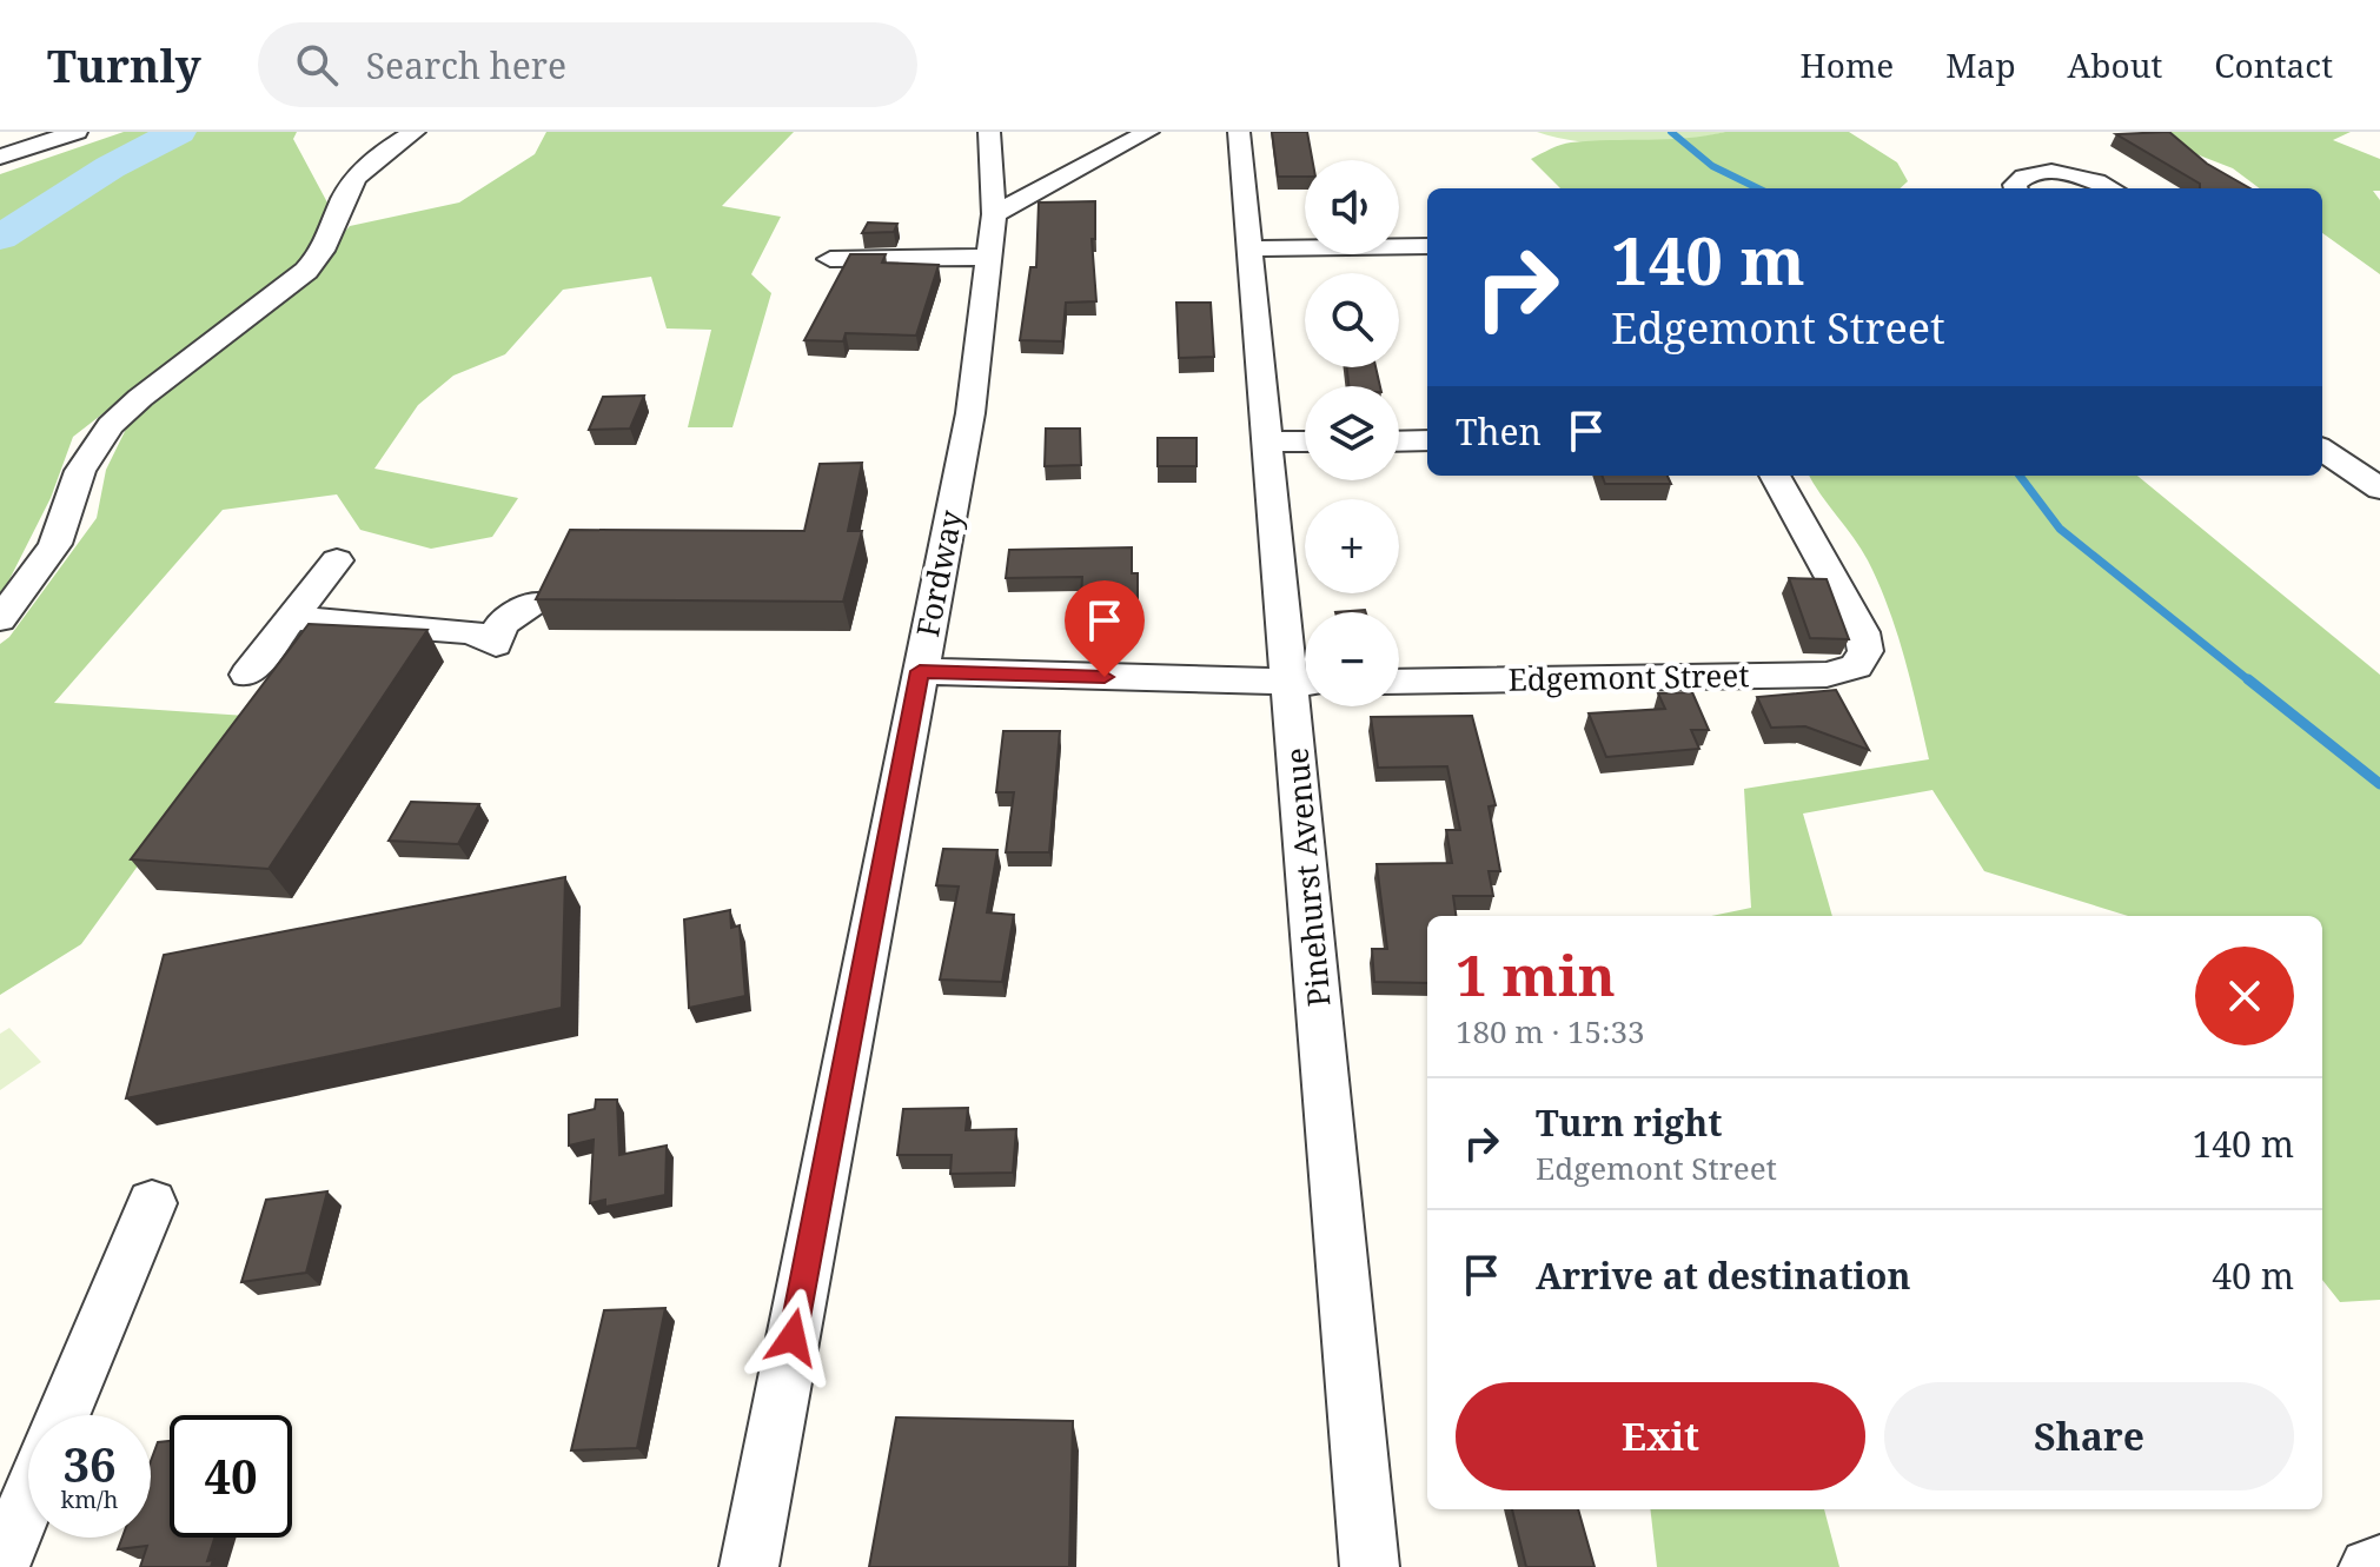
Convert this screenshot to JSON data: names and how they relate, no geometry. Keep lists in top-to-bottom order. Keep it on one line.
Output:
{"streets":{"street":["Fordway","Edgemont Street","Pinehurst Avenue"]},"page":{"header":"Turnly","search":"Search here","nav":["Home","Map","About","Contact"],"map_buttons":["+","−"],"turn":["140 m","Edgemont Street"],"then":"Then","heading":["1 min","180 m · 15:33"],"list":[{"name":"Turn right","note":"Edgemont Street","value":"140 m"},{"name":"Arrive at destination","value":"40 m"}],"buttons":["Exit","Share"],"speed":"36 km/h","limit":"40"}}
